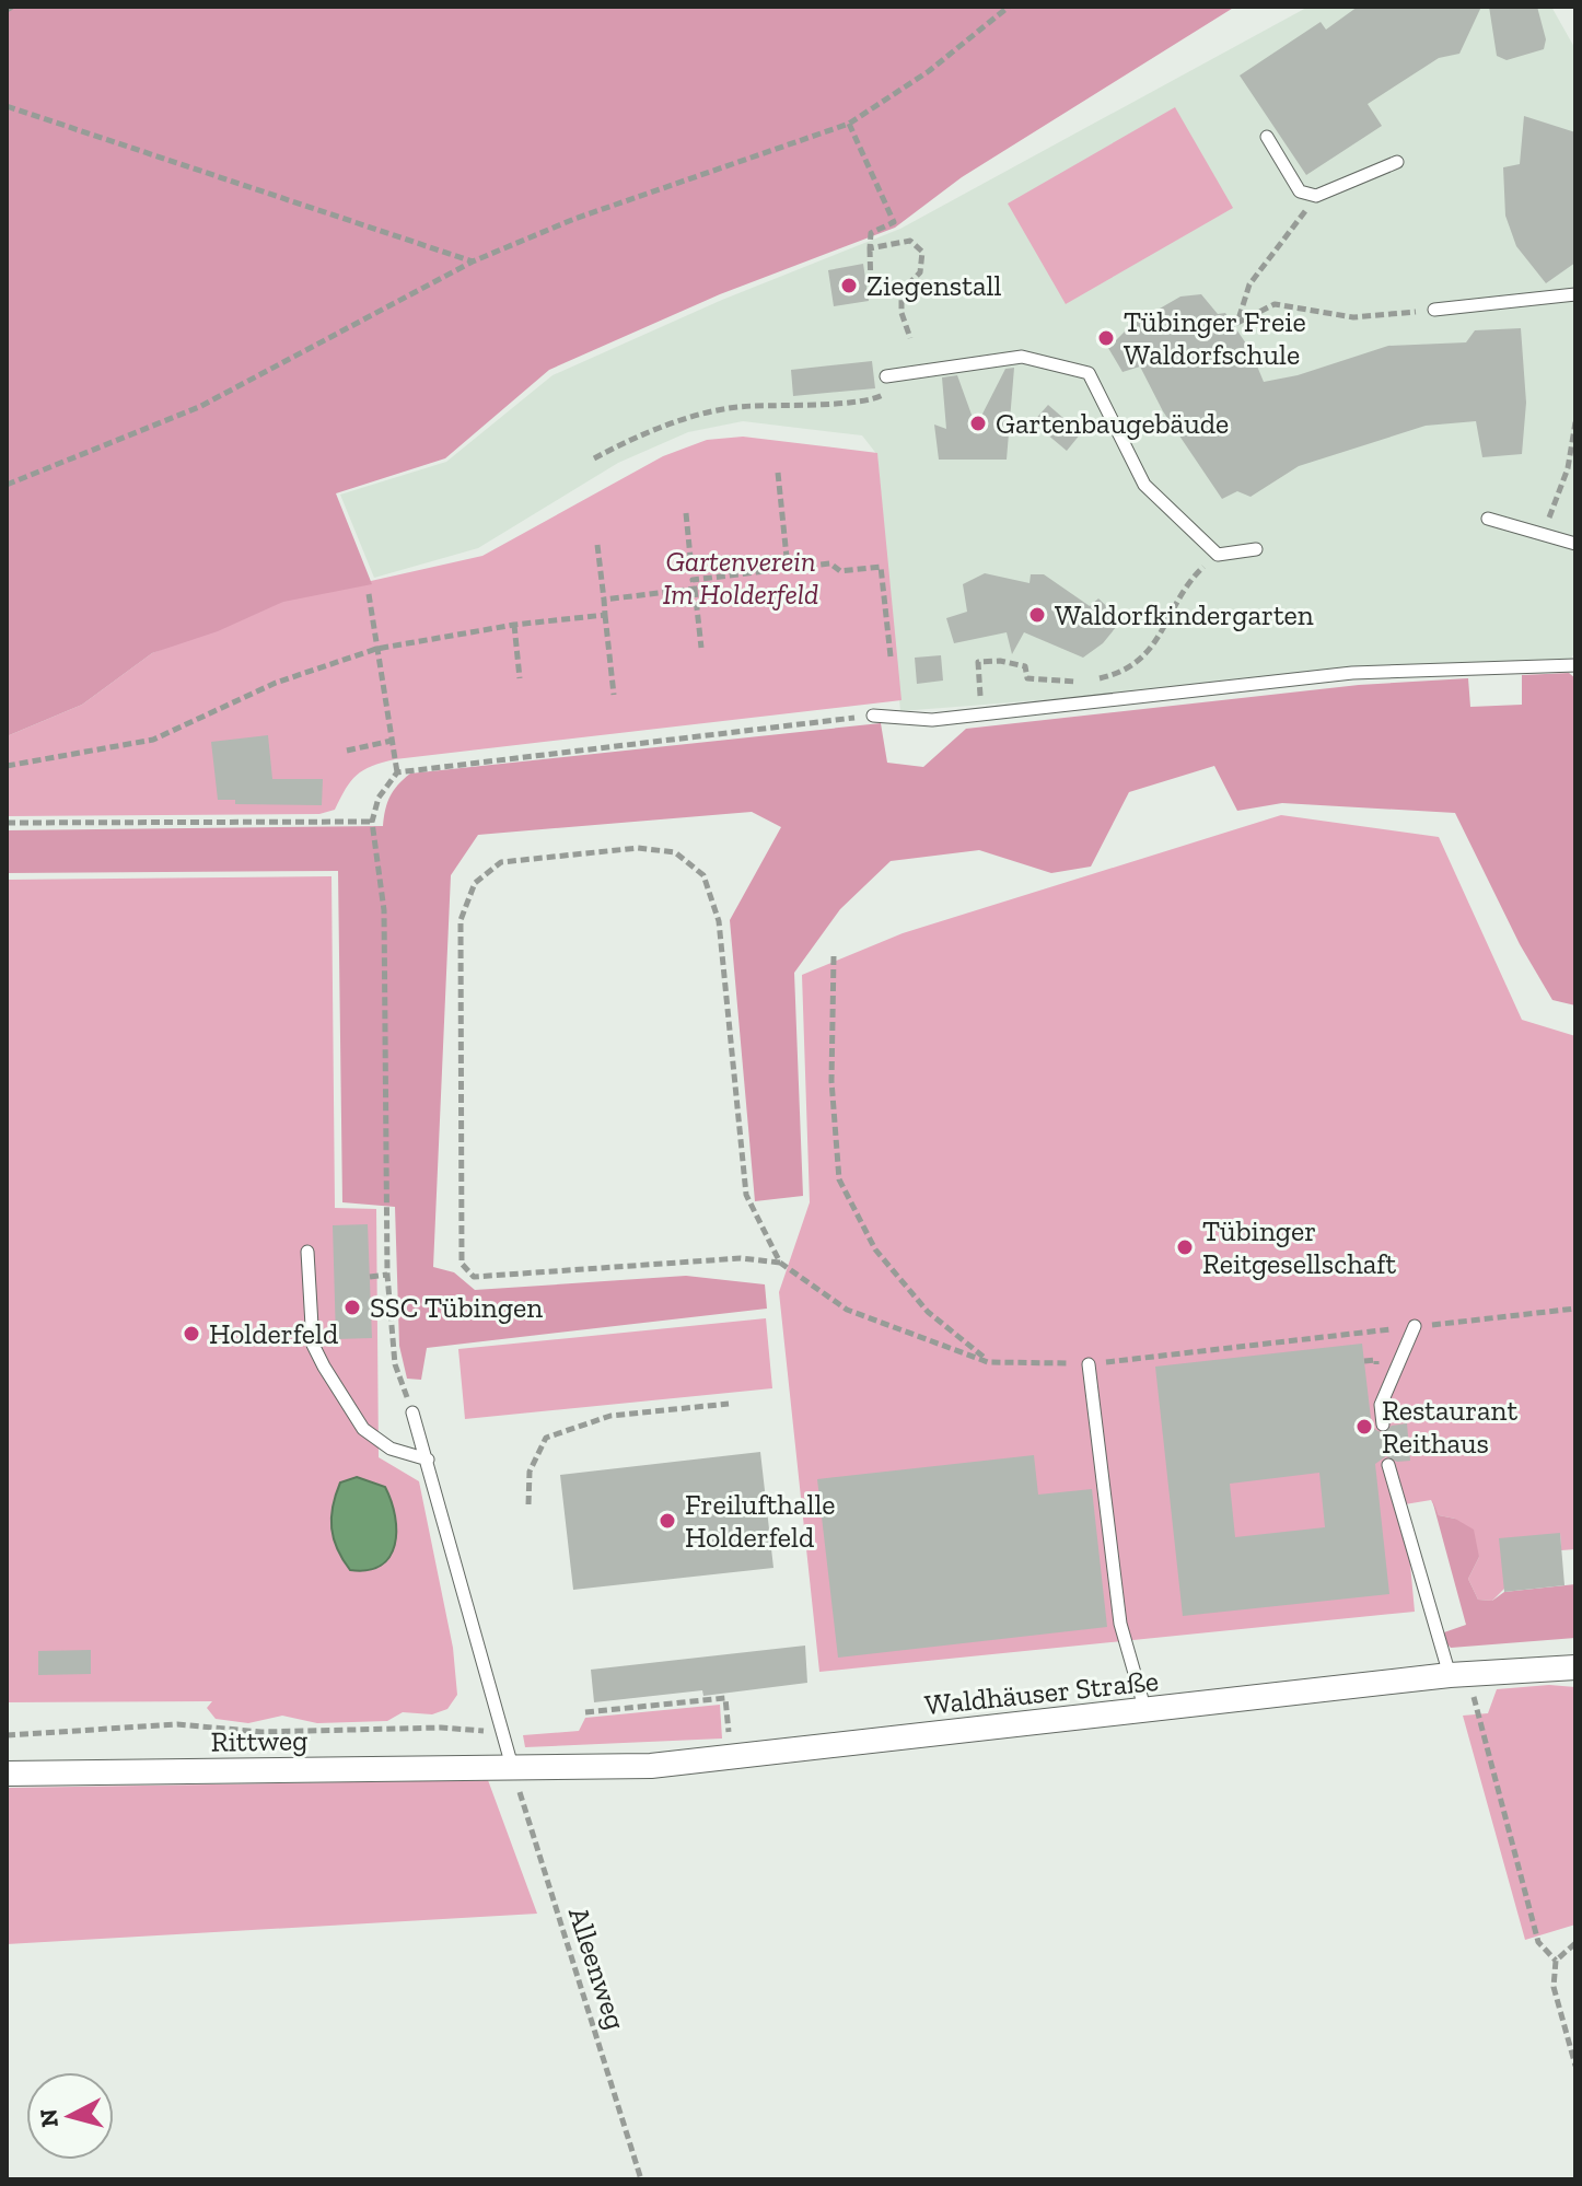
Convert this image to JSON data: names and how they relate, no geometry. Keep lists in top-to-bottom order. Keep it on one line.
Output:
{"streets":{"street":["Waldhäuser Straße","Rittweg"],"path":["Alleenweg"]},"crossings":[["Waldhäuser Straße","Rittweg"],["Waldhäuser Straße","Alleenweg"],["Rittweg","Alleenweg"]],"parks":["Gartenverein Im Holderfeld"],"places":["Ziegenstall","Tübinger Freie Waldorfschule","Gartenbaugebäude","Waldorfkindergarten","Tübinger Reitgesellschaft","SSC Tübingen","Holderfeld","Restaurant Reithaus","Freilufthalle Holderfeld"],"north":"left"}
